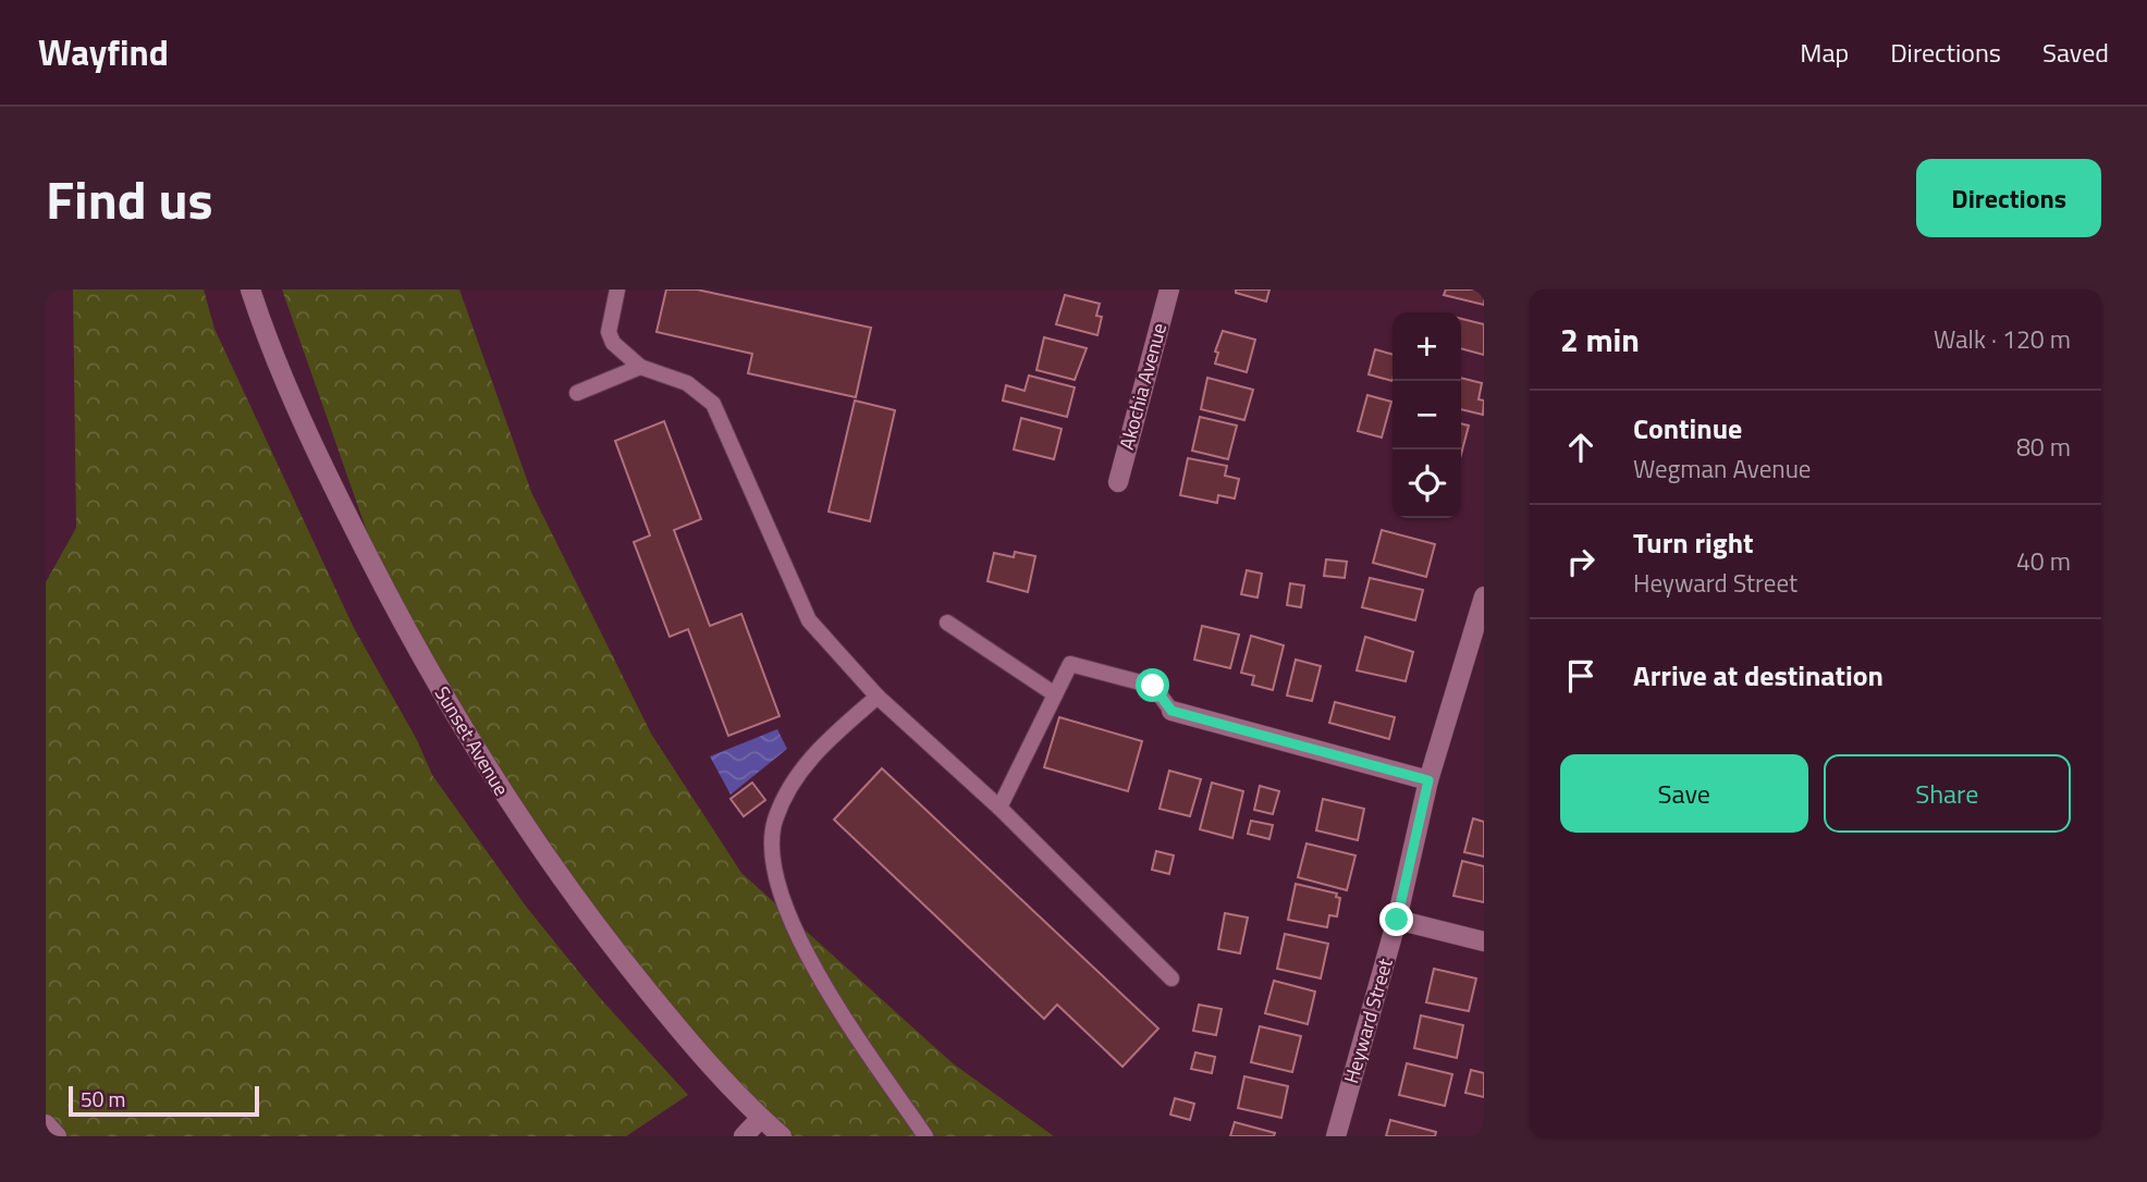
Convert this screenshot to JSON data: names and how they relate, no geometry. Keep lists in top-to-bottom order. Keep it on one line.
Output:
{"streets":{"street":["Akochia Avenue","Sunset Avenue","Heyward Street"]},"scale_bar":"50 m","page":{"header":"Wayfind","nav":["Map","Directions","Saved"],"title":"Find us","buttons":["Directions",["Save","Share"]],"heading":["2 min","Walk · 120 m"],"map_buttons":["+","−"],"list":[["Continue","Wegman Avenue","80 m"],["Turn right","Heyward Street","40 m"],"Arrive at destination"],"scale":"50 m"}}
